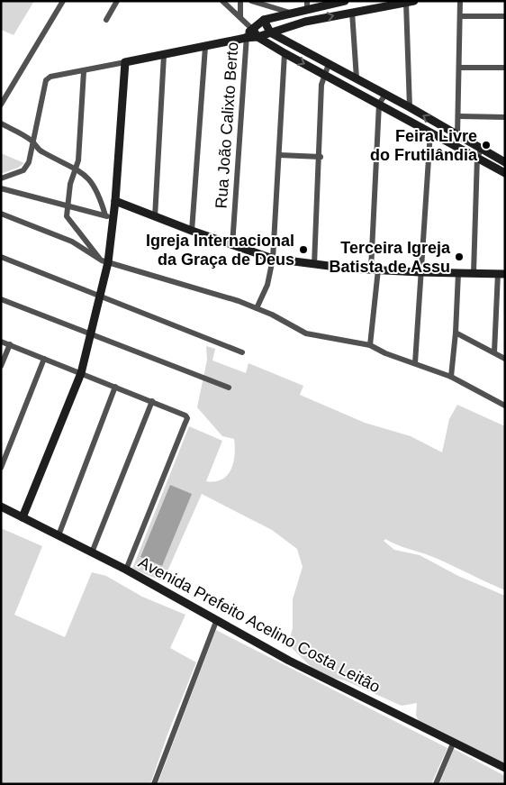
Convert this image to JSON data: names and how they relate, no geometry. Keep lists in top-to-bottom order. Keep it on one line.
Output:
{"streets":{"street":["Rua João Calixto Berto","Avenida Prefeito Acelino Costa Leitão"]},"places":["Feira Livre do Frutilândia","Igreja Internacional da Graça de Deus","Terceira Igreja Batista de Assu"]}
